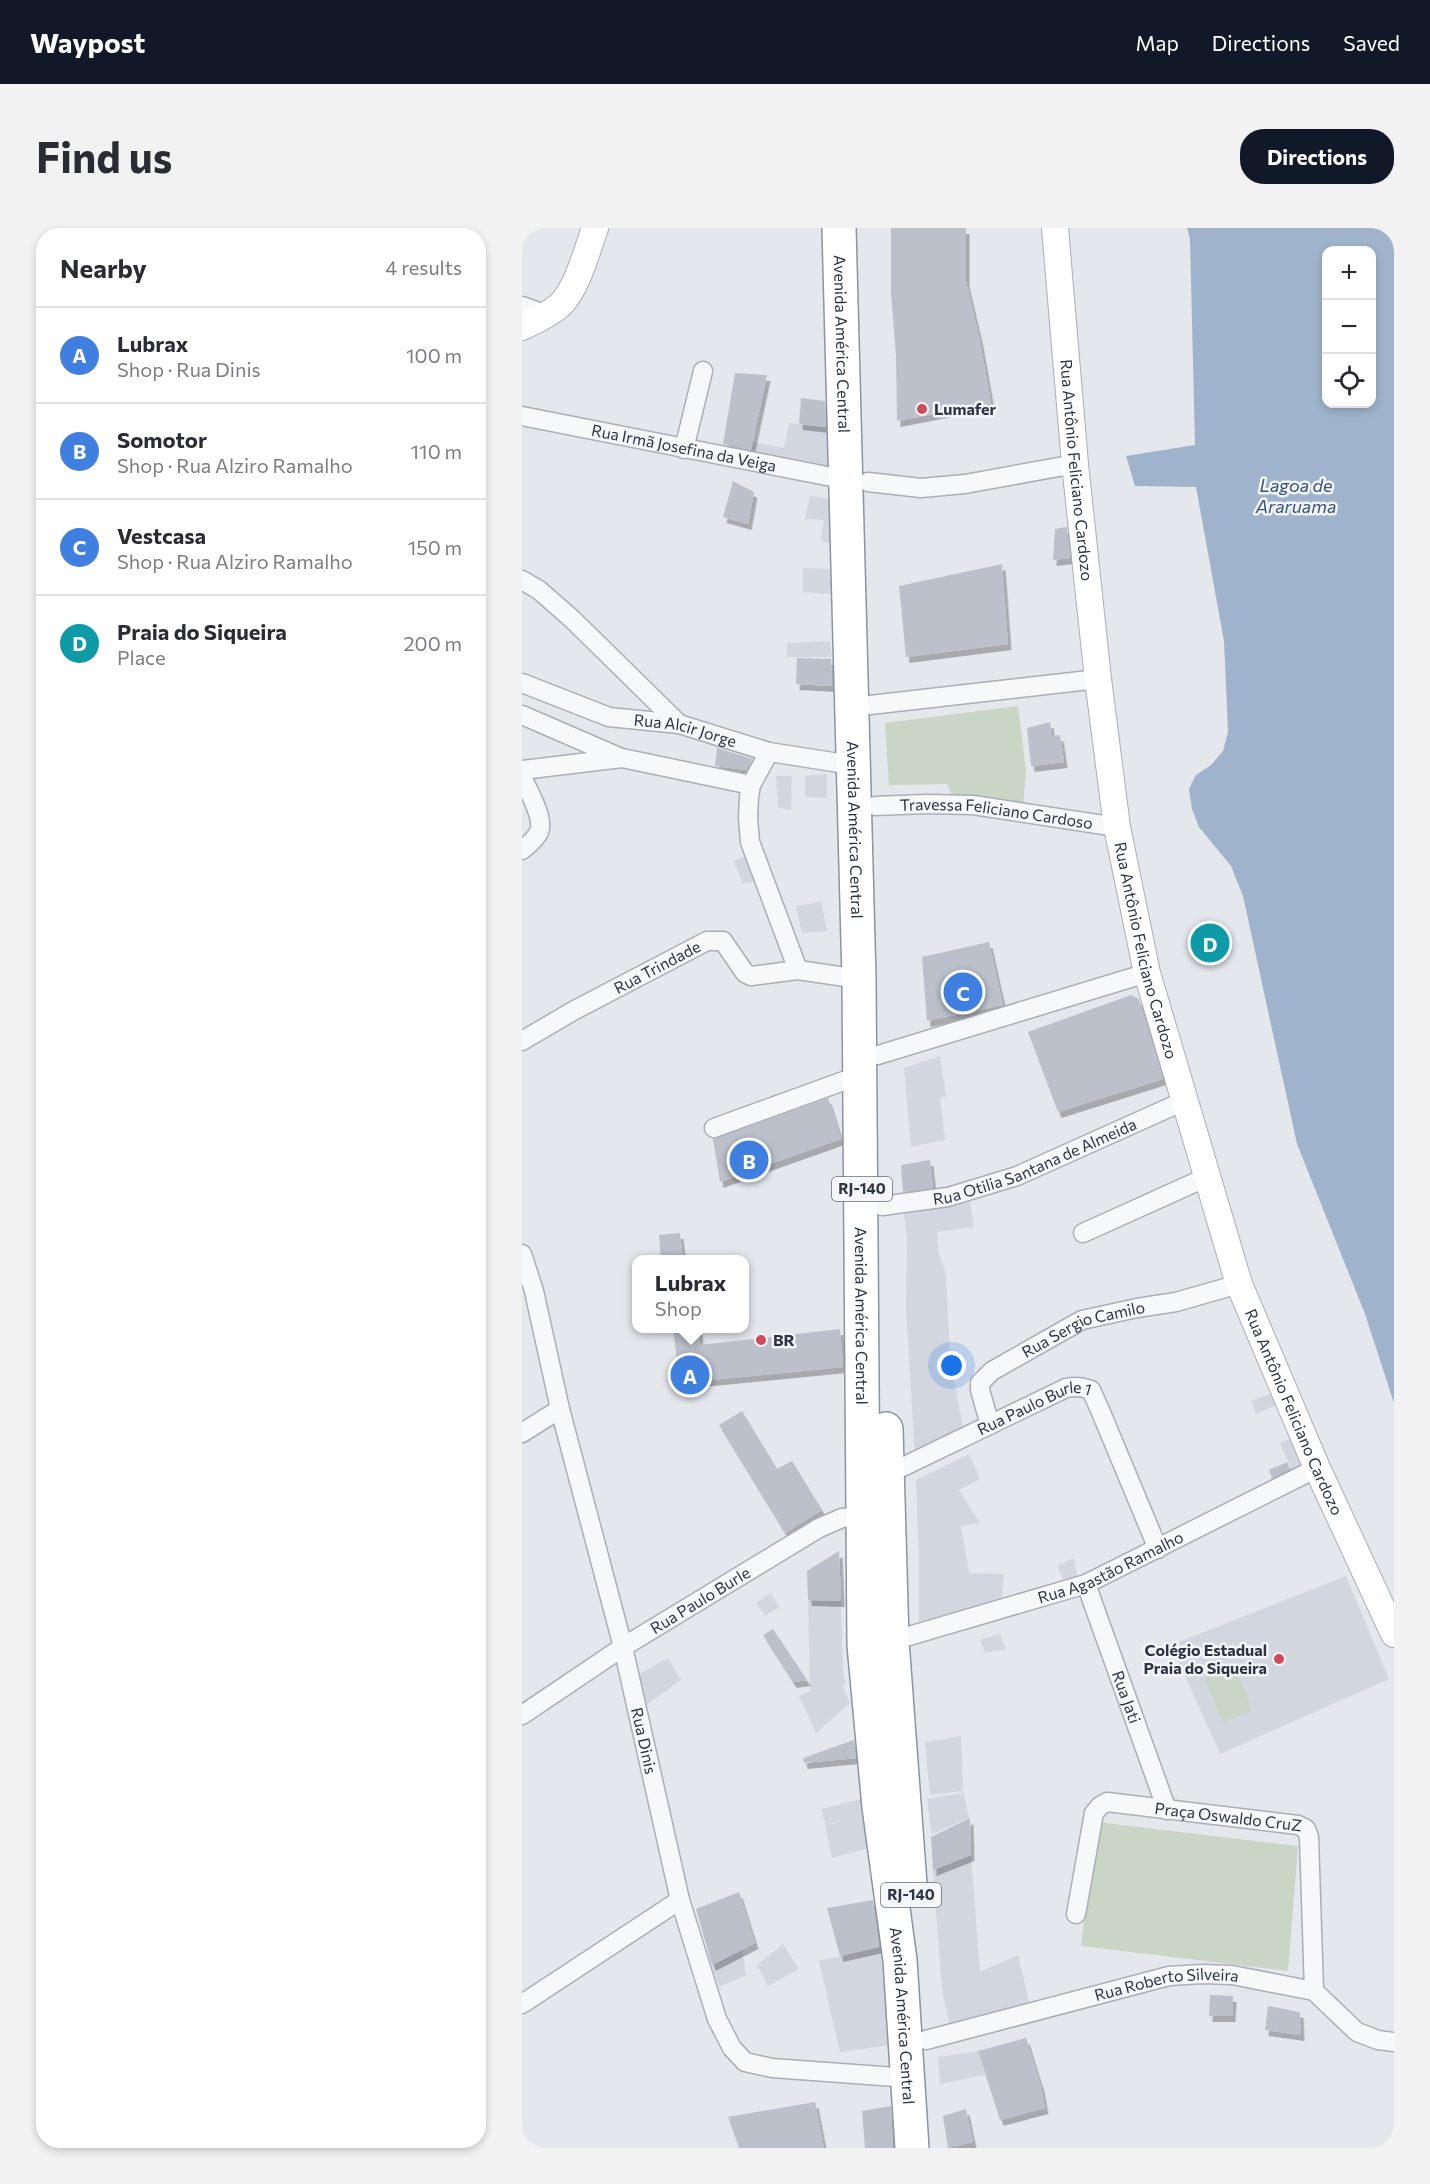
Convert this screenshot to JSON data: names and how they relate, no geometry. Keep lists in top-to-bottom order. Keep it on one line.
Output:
{"streets":{"highway":["Avenida América Central","RJ-140"],"street":["Rua Irmã Josefina da Veiga","Rua Antônio Feliciano Cardozo","Rua Alcir Jorge","Travessa Feliciano Cardoso","Rua Trindade","Rua Otilia Santana de Almeida","Rua Sergio Camilo","Rua Paulo Burle 1","Rua Agastão Ramalho","Rua Paulo Burle","Rua Jati","Rua Dinis","Praça Oswaldo CruZ","Rua Roberto Silveira"]},"crossings":[["Avenida América Central","Rua Irmã Josefina da Veiga"],["Avenida América Central","Rua Alcir Jorge"],["Avenida América Central","Travessa Feliciano Cardoso"],["Avenida América Central","Rua Trindade"],["Avenida América Central","Rua Otilia Santana de Almeida"],["Avenida América Central","Rua Paulo Burle 1"],["Avenida América Central","Rua Agastão Ramalho"],["Avenida América Central","Rua Paulo Burle"],["Avenida América Central","Rua Dinis"],["Avenida América Central","Rua Roberto Silveira"],["Rua Irmã Josefina da Veiga","Rua Antônio Feliciano Cardozo"],["Rua Antônio Feliciano Cardozo","Travessa Feliciano Cardoso"],["Rua Antônio Feliciano Cardozo","Rua Otilia Santana de Almeida"],["Rua Antônio Feliciano Cardozo","Rua Sergio Camilo"],["Rua Antônio Feliciano Cardozo","Rua Agastão Ramalho"],["Rua Sergio Camilo","Rua Paulo Burle 1"],["Rua Paulo Burle 1","Rua Agastão Ramalho"],["Rua Agastão Ramalho","Rua Jati"],["Rua Paulo Burle","Rua Dinis"],["Rua Jati","Praça Oswaldo CruZ"],["Praça Oswaldo CruZ","Rua Roberto Silveira"]],"water":["Lagoa de Araruama"],"places":["Lumafer","BR","Colégio Estadual Praia do Siqueira"],"page":{"header":"Waypost","nav":["Map","Directions","Saved"],"buttons":"Directions","title":"Find us","heading":["Nearby","4 results"],"map_buttons":["+","−"],"list":[{"mark":"A","name":"Lubrax","note":"Shop · Rua Dinis","value":"100 m"},{"mark":"B","name":"Somotor","note":"Shop · Rua Alziro Ramalho","value":"110 m"},{"mark":"C","name":"Vestcasa","note":"Shop · Rua Alziro Ramalho","value":"150 m"},{"mark":"D","name":"Praia do Siqueira","note":"Place","value":"200 m"}],"pins":["D","C","B","A"],"popup":["Lubrax","Shop"]}}
